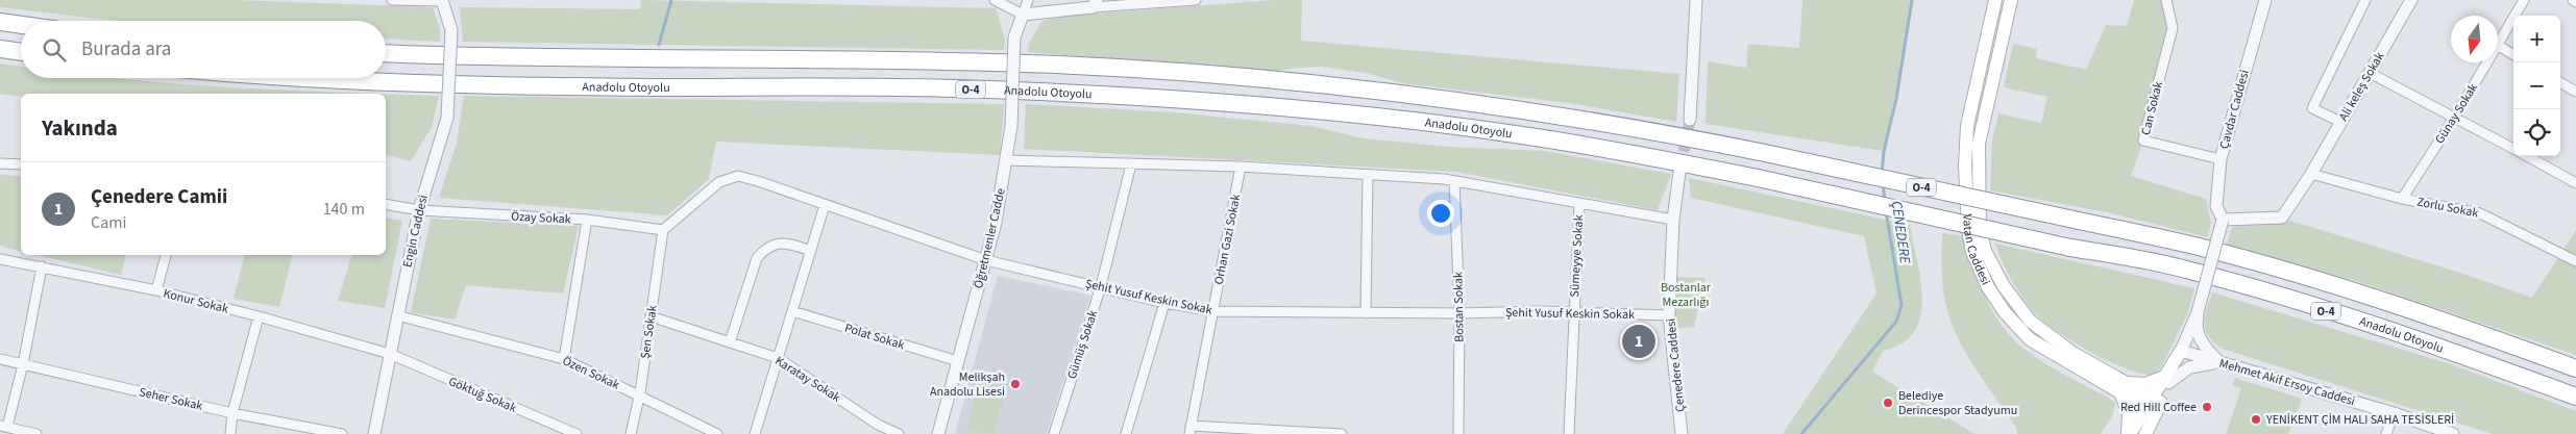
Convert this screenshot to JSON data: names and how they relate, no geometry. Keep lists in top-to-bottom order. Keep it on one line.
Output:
{"streets":{"highway":["Anadolu Otoyolu","O-4"],"main road":["Vatan Caddesi"],"street":["Ali keleş Sokak","Can Sokak","Çavdar Caddesi","Günay Sokak","Zorlu Sokak","Özay Sokak","Engin Caddesi","Öğretmenler Cadde","Orhan Gazi Sokak","Sümeyye Sokak","Şehit Yusuf Keskin Sokak","Konur Sokak","Bostan Sokak","Şen Sokak","Polat Sokak","Gümüş Sokak","Çenedere Caddesi","Özen Sokak","Karatay Sokak","Mehmet Akif Ersoy Caddesi","Göktuğ Sokak","Seher Sokak"]},"crossings":[["Ali keleş Sokak","Zorlu Sokak"],["Can Sokak","Çavdar Caddesi"],["Günay Sokak","Zorlu Sokak"],["Özay Sokak","Engin Caddesi"],["Özay Sokak","Şehit Yusuf Keskin Sokak"],["Özay Sokak","Şen Sokak"],["Engin Caddesi","Konur Sokak"],["Engin Caddesi","Özen Sokak"],["Engin Caddesi","Göktuğ Sokak"],["Öğretmenler Cadde","Şehit Yusuf Keskin Sokak"],["Öğretmenler Cadde","Polat Sokak"],["Orhan Gazi Sokak","Şehit Yusuf Keskin Sokak"],["Sümeyye Sokak","Şehit Yusuf Keskin Sokak"],["Şehit Yusuf Keskin Sokak","Bostan Sokak"],["Şehit Yusuf Keskin Sokak","Şen Sokak"],["Şehit Yusuf Keskin Sokak","Gümüş Sokak"],["Şehit Yusuf Keskin Sokak","Çenedere Caddesi"],["Konur Sokak","Göktuğ Sokak"],["Şen Sokak","Özen Sokak"],["Şen Sokak","Karatay Sokak"]],"water":["ÇENEDERE"],"parks":["Bostanlar Mezarlığı"],"places":["Melikşah Anadolu Lisesi","Belediye Derincespor Stadyumu","Red Hill Coffee","YENİKENT ÇİM HALI SAHA TESİSLERİ"],"north":"bottom","page":{"map_buttons":["+","−"],"search":"Burada ara","heading":"Yakında","list":[{"mark":"1","name":"Çenedere Camii","note":"Cami","value":"140 m"}],"pins":"1"}}
